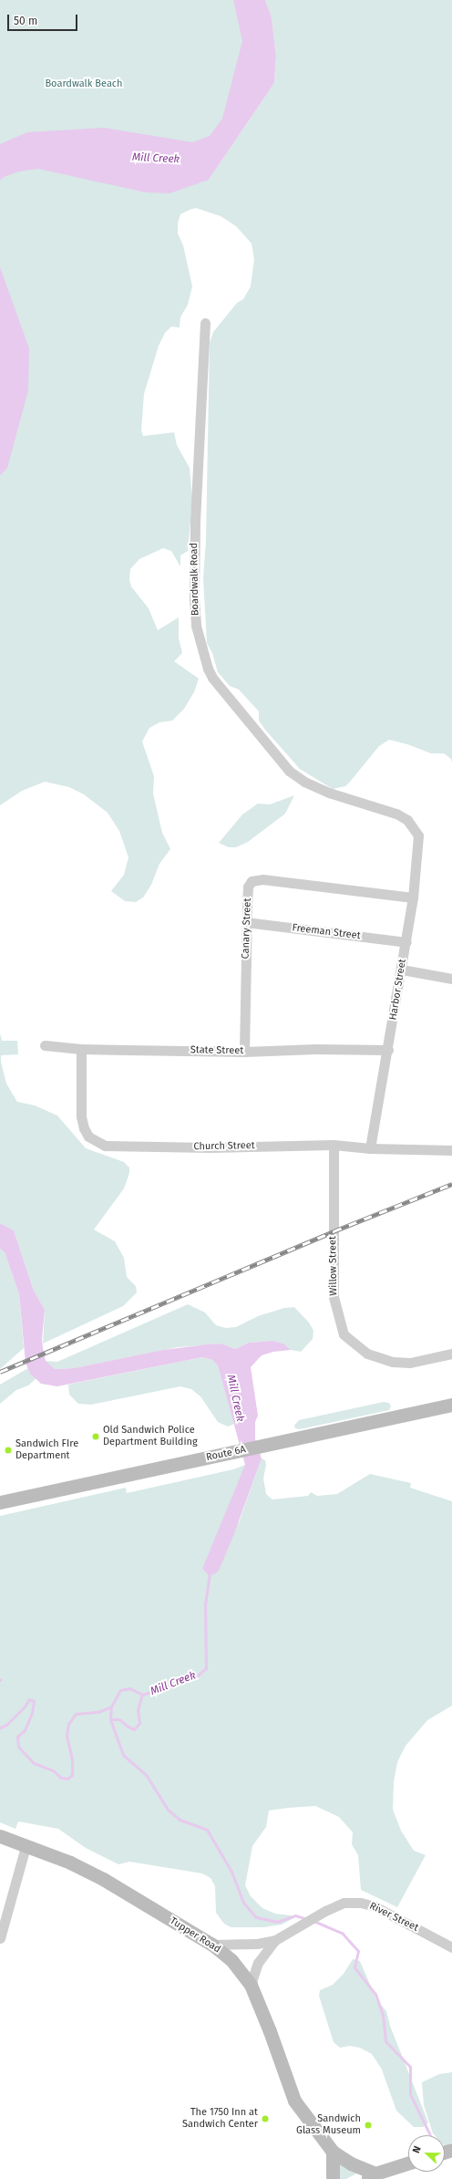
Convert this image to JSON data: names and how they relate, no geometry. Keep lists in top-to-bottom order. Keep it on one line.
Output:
{"streets":{"main road":["Route 6A","Tupper Road"],"street":["Boardwalk Road","Canary Street","Freeman Street","Harbor Street","State Street","Church Street","Willow Street","River Street"]},"crossings":[["Boardwalk Road","Harbor Street"],["Canary Street","Freeman Street"],["Canary Street","Harbor Street"],["Canary Street","State Street"],["Freeman Street","Harbor Street"],["Harbor Street","State Street"],["Harbor Street","Church Street"],["State Street","Church Street"],["Church Street","Willow Street"],["River Street","Tupper Road"]],"water":["Mill Creek"],"parks":["Boardwalk Beach"],"places":["Old Sandwich Police Department Building","Sandwich FIre Department","The 1750 Inn at Sandwich Center","Sandwich Glass Museum"],"scale_bar":"50 m","north":"left"}
